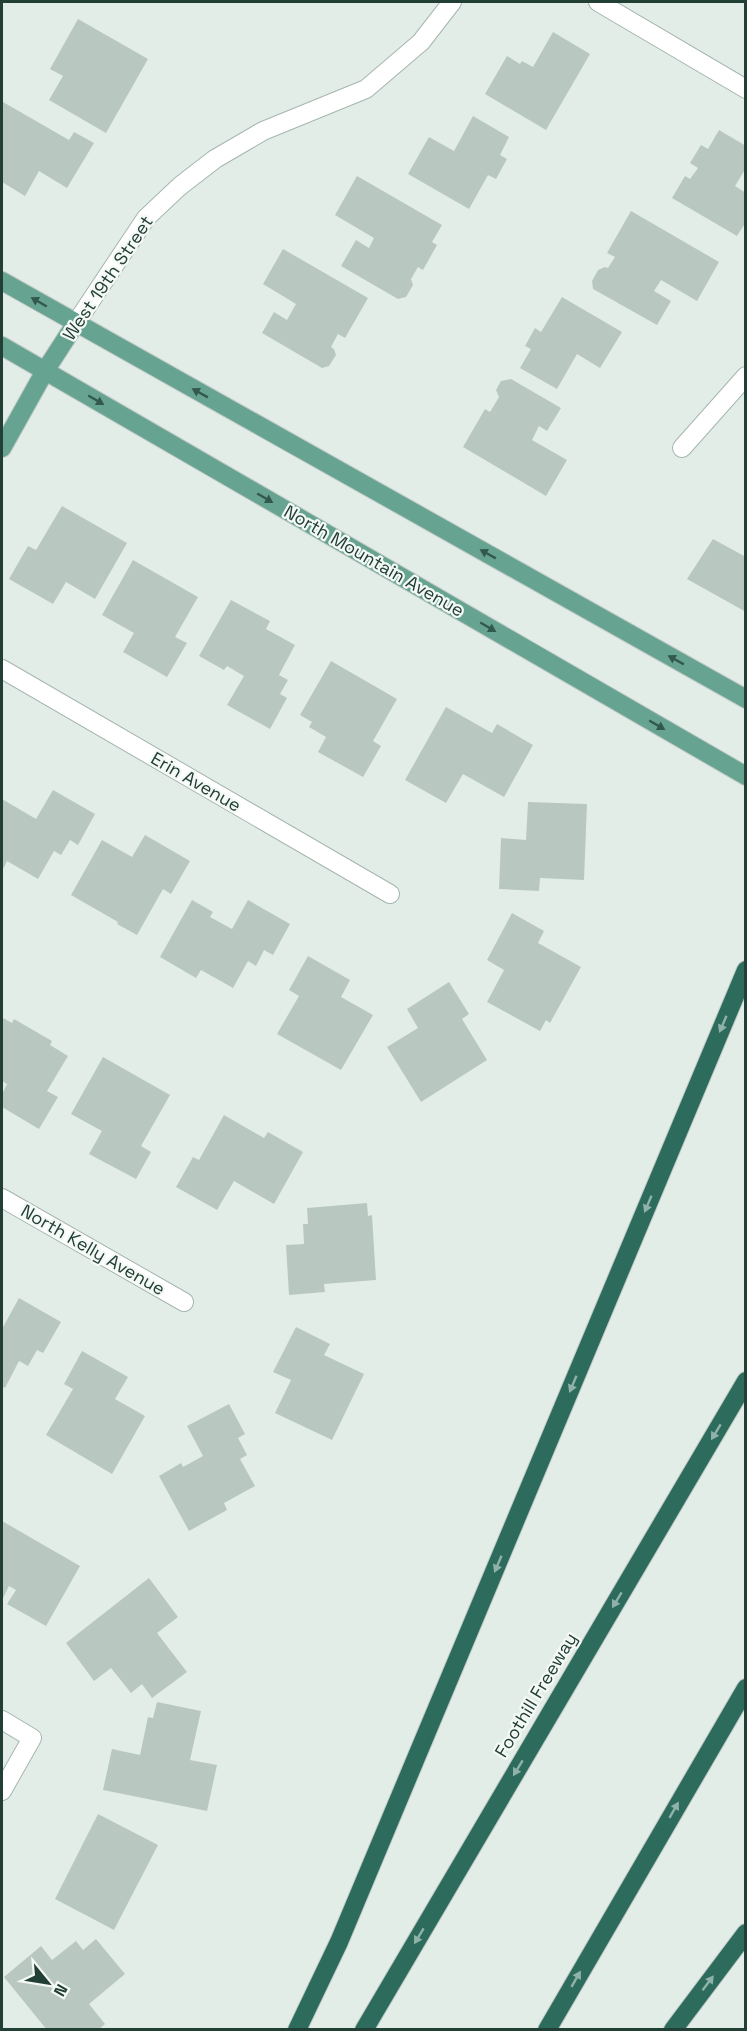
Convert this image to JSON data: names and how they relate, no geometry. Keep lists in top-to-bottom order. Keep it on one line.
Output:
{"streets":{"highway":["Foothill Freeway"],"main road":["West 19th Street","North Mountain Avenue"],"street":["Erin Avenue","North Kelly Avenue"]},"crossings":[["West 19th Street","North Mountain Avenue"]],"north":"bottom right"}
